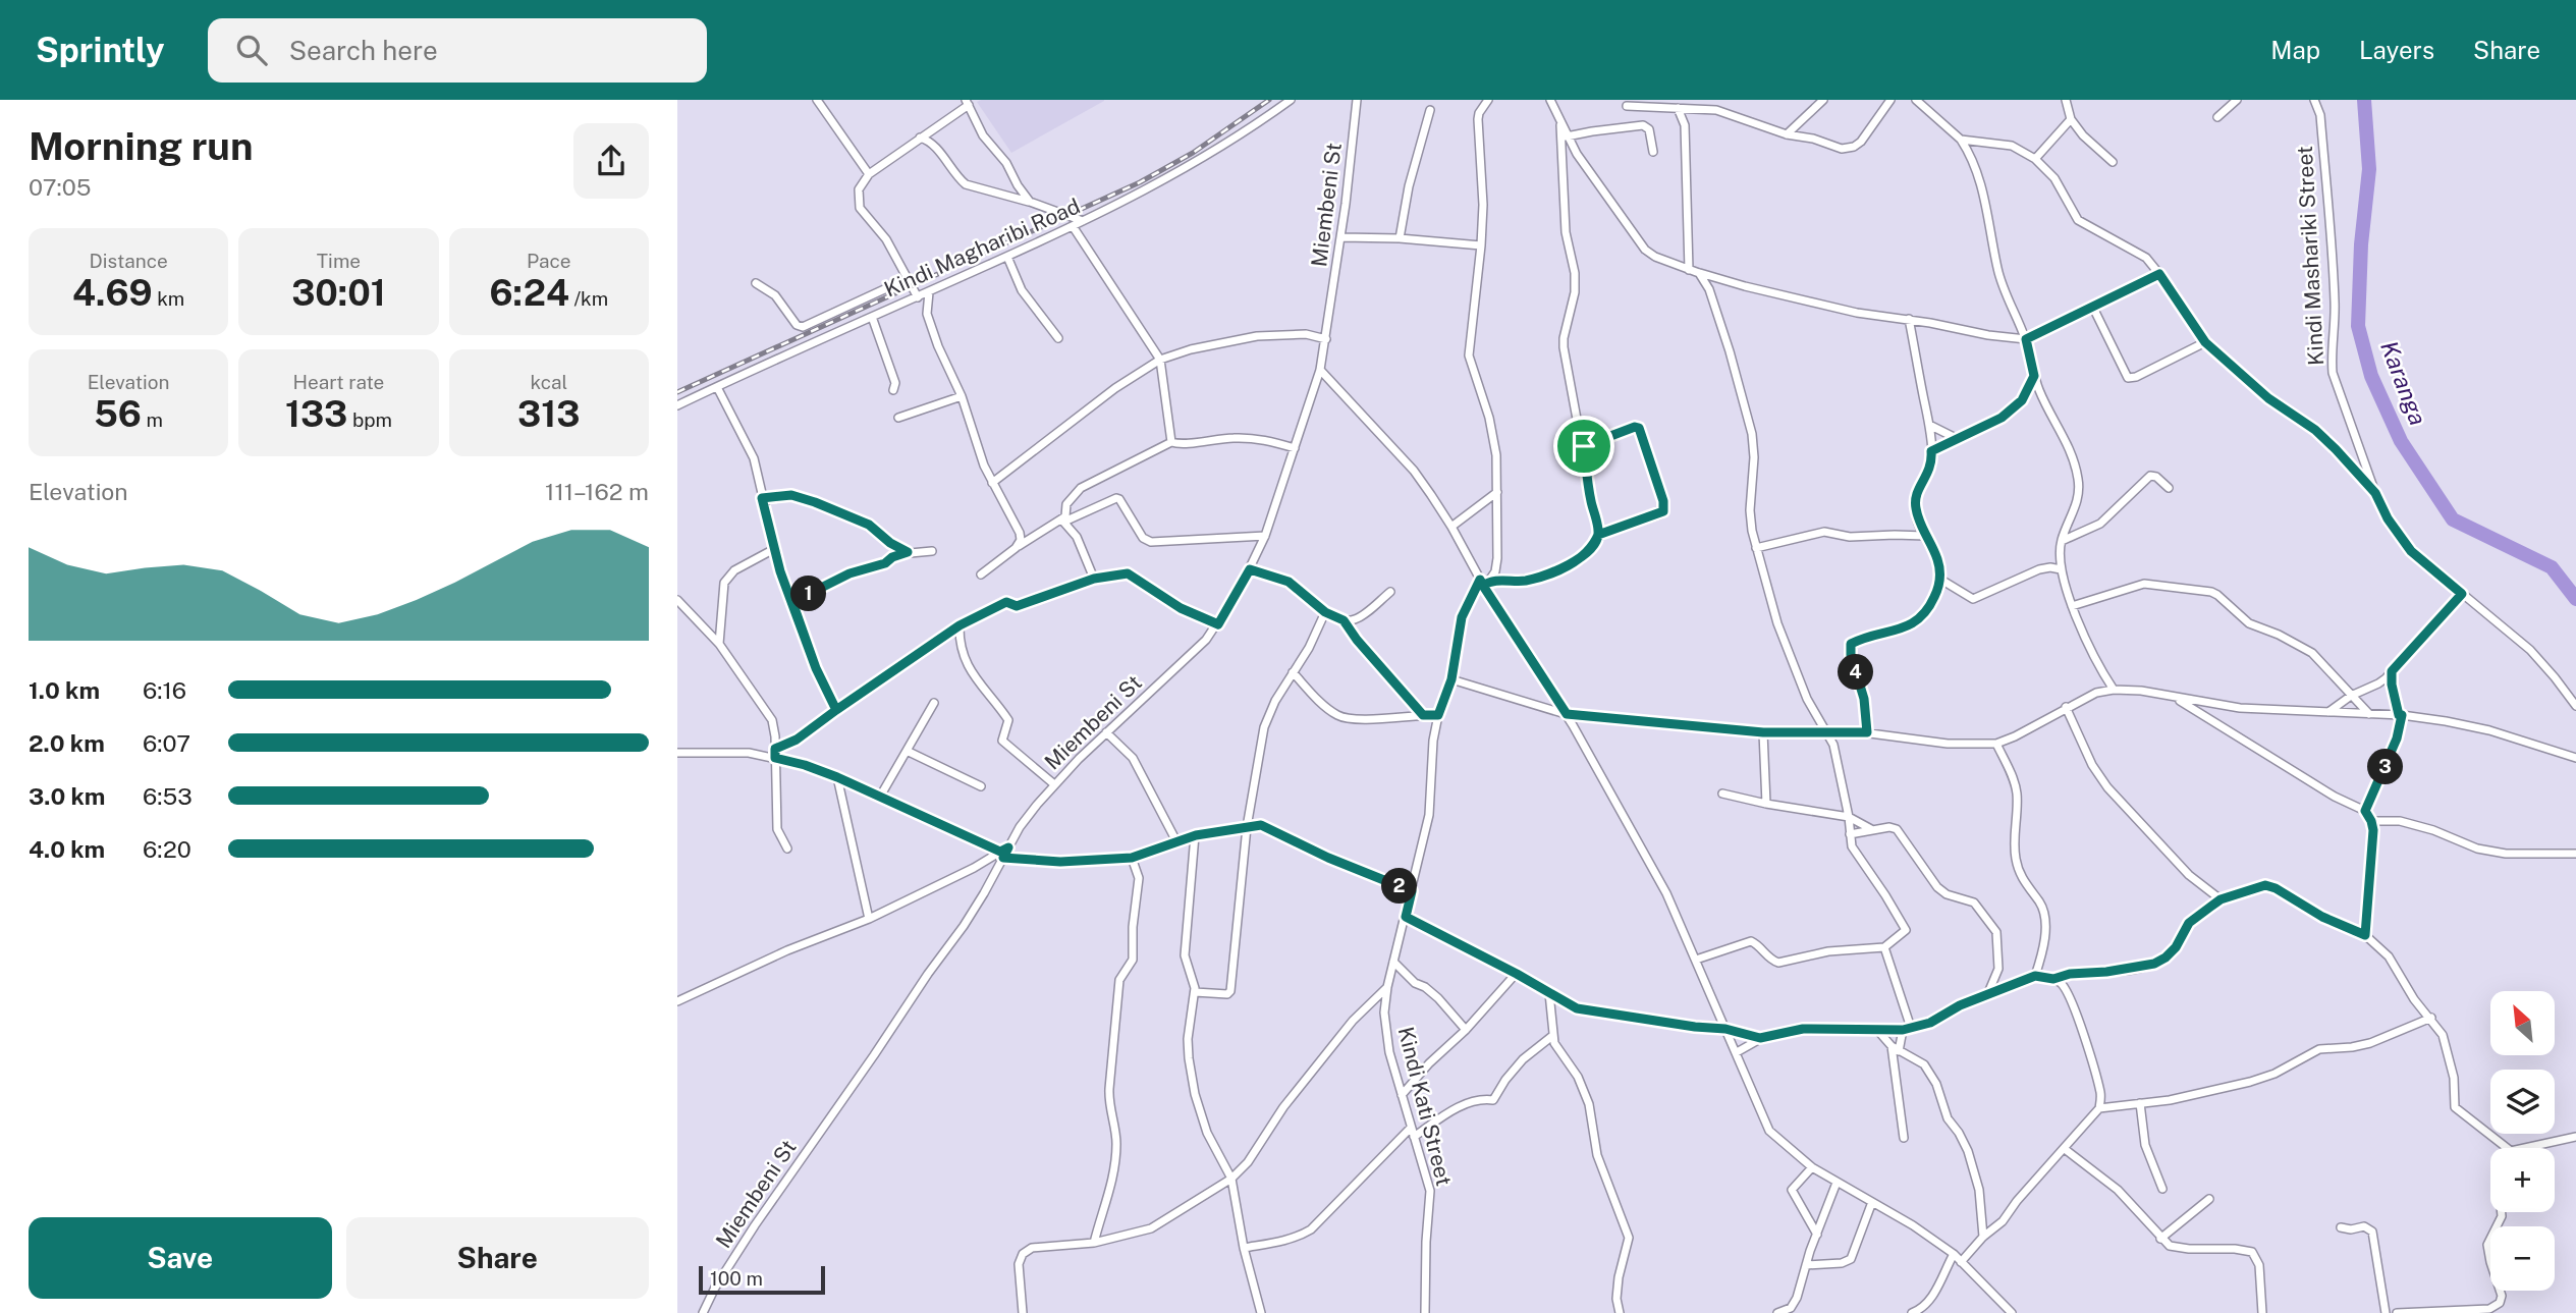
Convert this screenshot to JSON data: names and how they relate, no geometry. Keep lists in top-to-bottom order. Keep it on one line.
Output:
{"streets":{"street":["Miembeni St","Kindi Magharibi Road","Kindi Mashariki Street","Kindi Kati Street"]},"water":["Karanga"],"scale_bar":"100 m","north":"top left","page":{"header":"Sprintly","search":"Search here","nav":["Map","Layers","Share"],"heading":["Morning run","07:05"],"stats":[["Distance","4.69 km"],["Time","30:01"],["Pace","6:24 /km"],["Elevation","56 m"],["Heart rate","133 bpm"],["kcal","313"]],"chart":["Elevation","111–162 m"],"pins":["1","4","3","2"],"list":[{"name":"1.0 km","note":"6:16"},{"name":"2.0 km","note":"6:07"},{"name":"3.0 km","note":"6:53"},{"name":"4.0 km","note":"6:20"}],"map_buttons":["+","−"],"buttons":["Save","Share"],"scale":"100 m"}}
